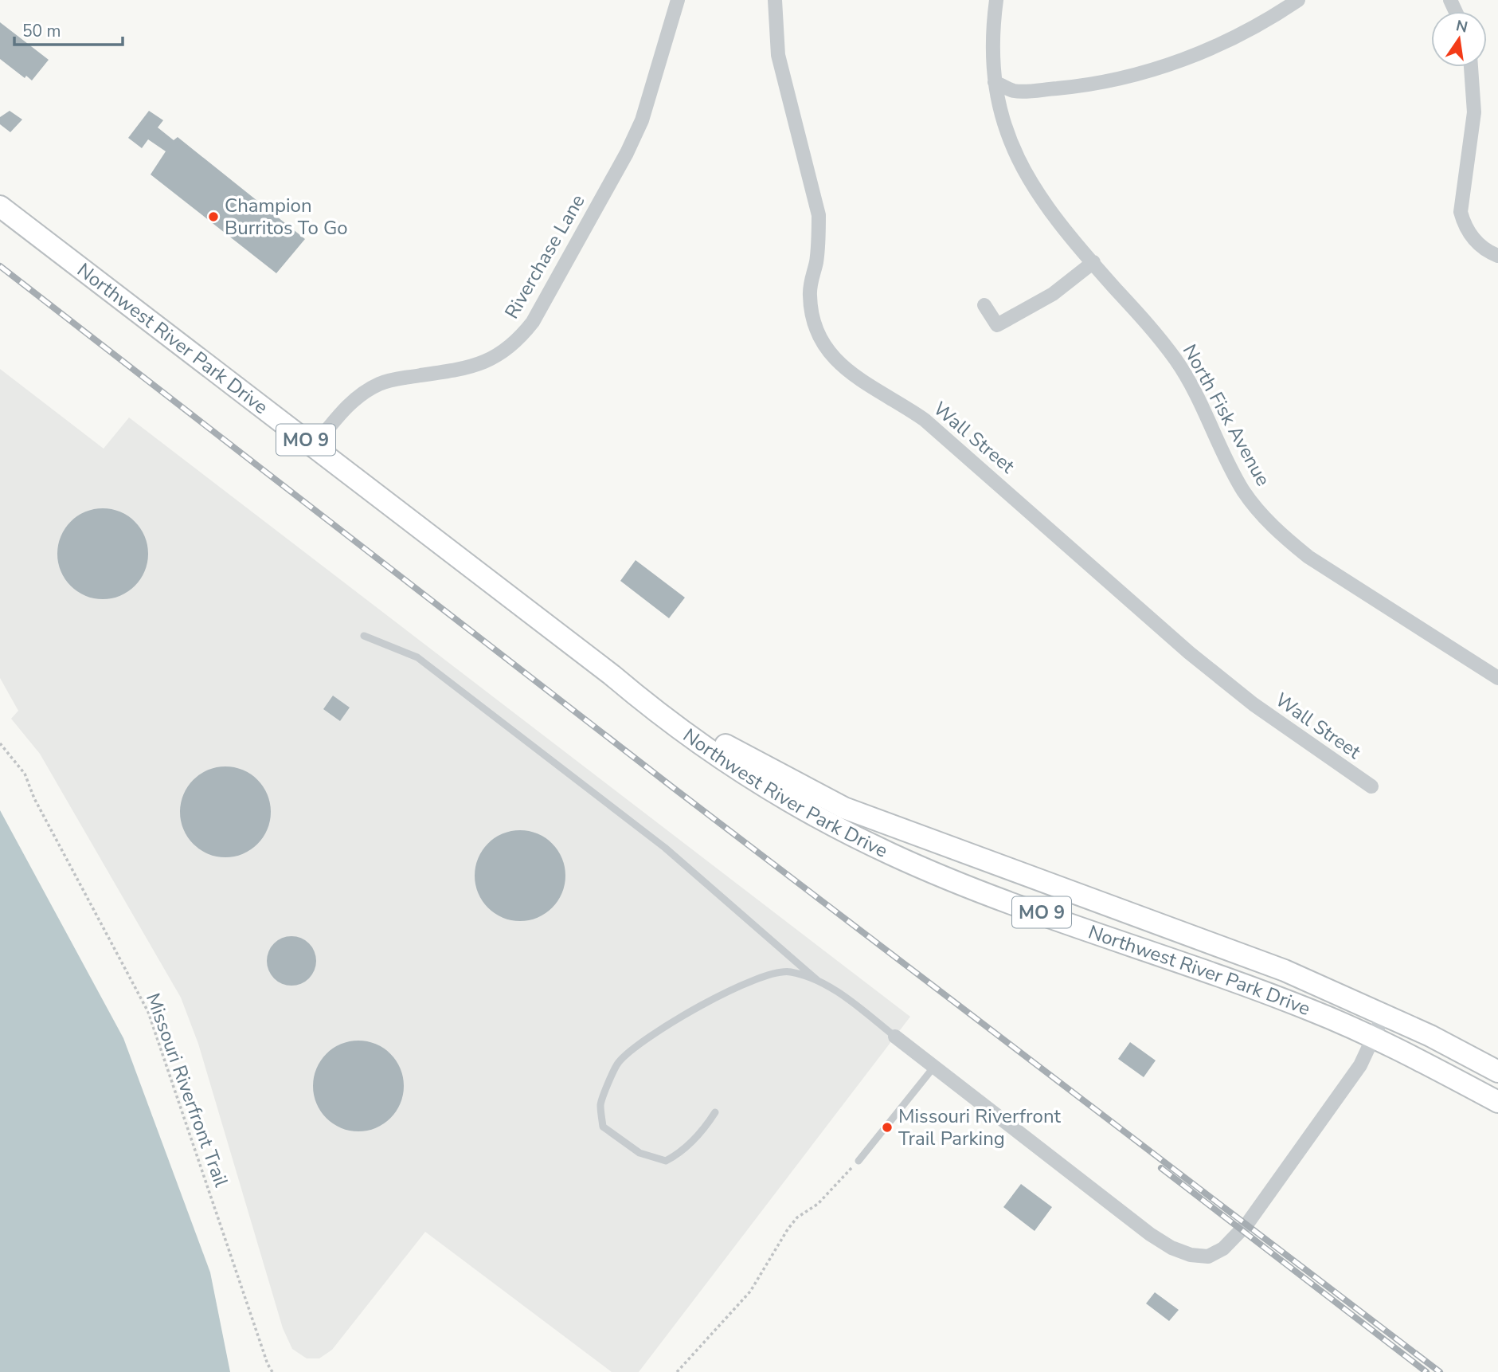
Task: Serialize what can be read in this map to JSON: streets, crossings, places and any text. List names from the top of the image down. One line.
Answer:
{"streets":{"main road":["Northwest River Park Drive","MO 9"],"street":["Riverchase Lane","North Fisk Avenue","Wall Street"],"path":["Missouri Riverfront Trail"]},"crossings":[["Riverchase Lane","Northwest River Park Drive"]],"places":["Champion Burritos To Go","Missouri Riverfront Trail Parking"],"scale_bar":"50 m","north":"top"}
